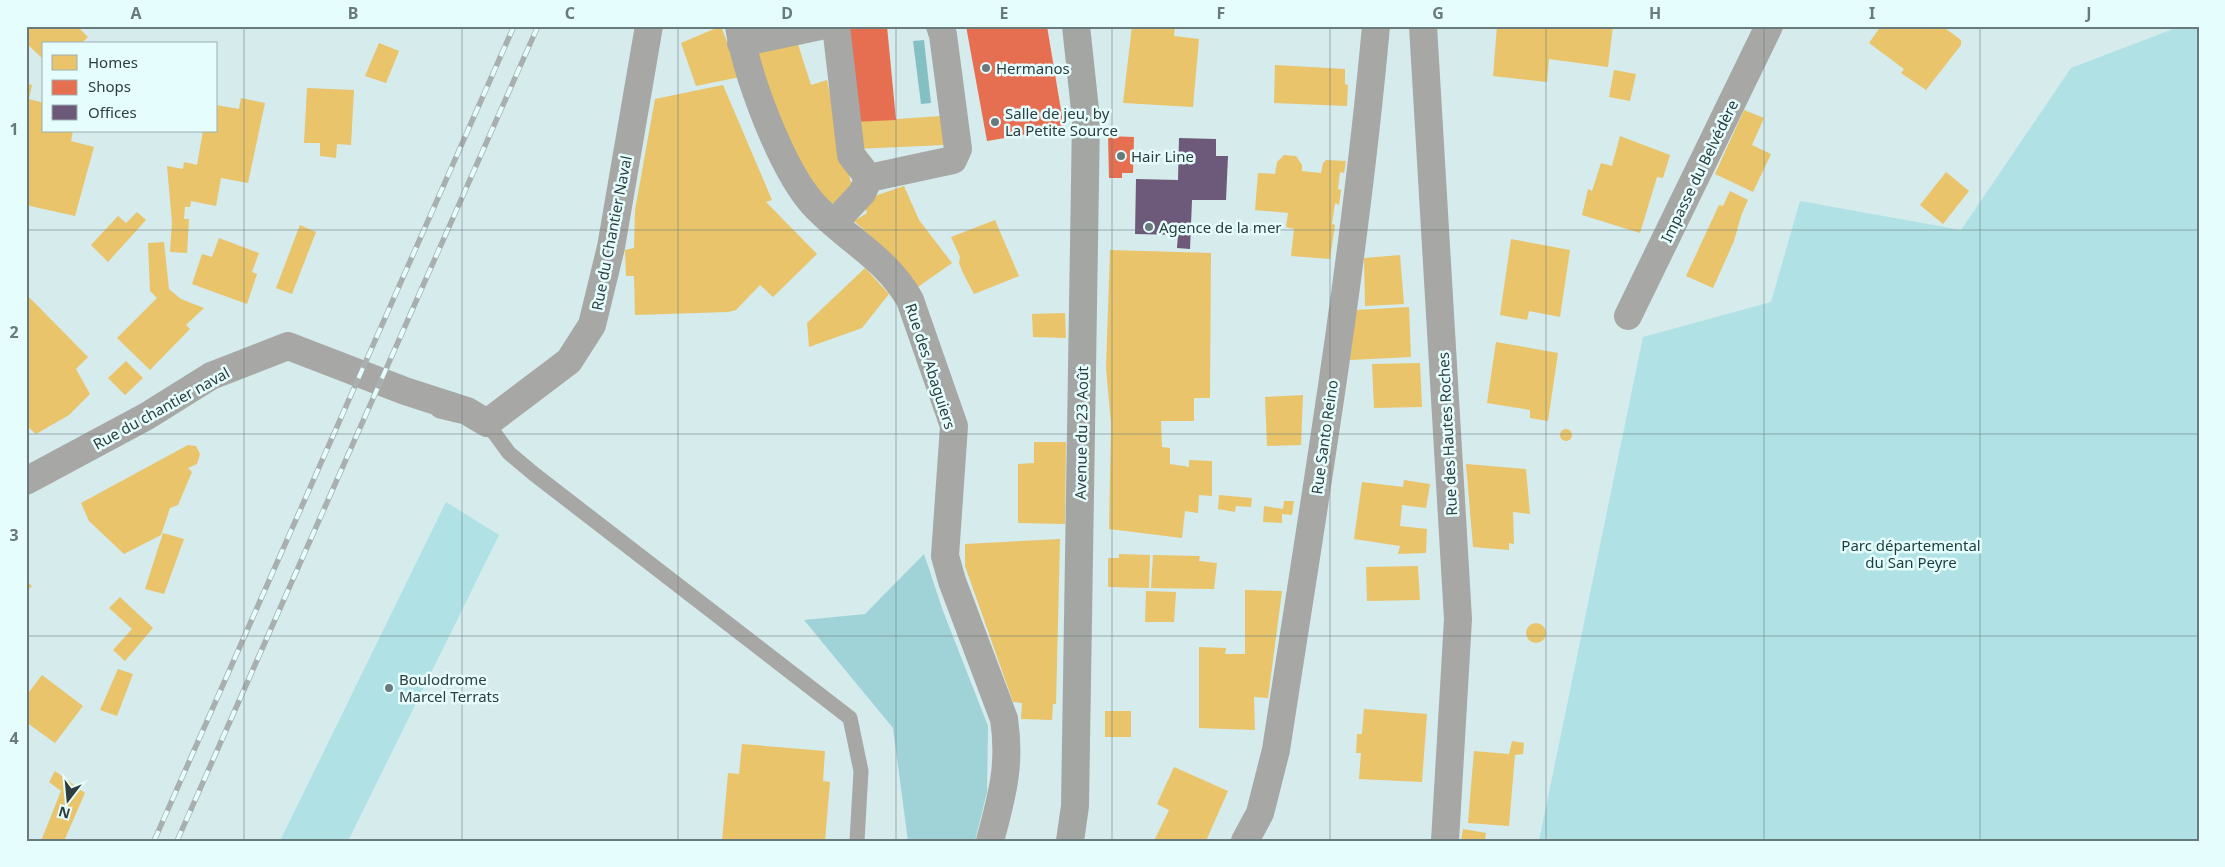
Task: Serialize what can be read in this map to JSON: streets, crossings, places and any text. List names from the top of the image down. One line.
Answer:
{"streets":{"street":["Impasse du Belvédère","Rue du Chantier Naval","Rue des Abaguiers","Rue du chantier naval","Avenue du 23 Août","Rue des Hautes Roches","Rue Santo Reino"]},"crossings":[["Rue du Chantier Naval","Rue du chantier naval"]],"parks":["Parc départemental du San Peyre"],"places":["Hermanos","Salle de jeu, by La Petite Source","Hair Line","Agence de la mer","Boulodrome Marcel Terrats"],"legend":["Homes","Shops","Offices"],"north":"bottom","grid":{"columns":["A","B","C","D","E","F","G","H","I","J"],"rows":["1","2","3","4"]}}
